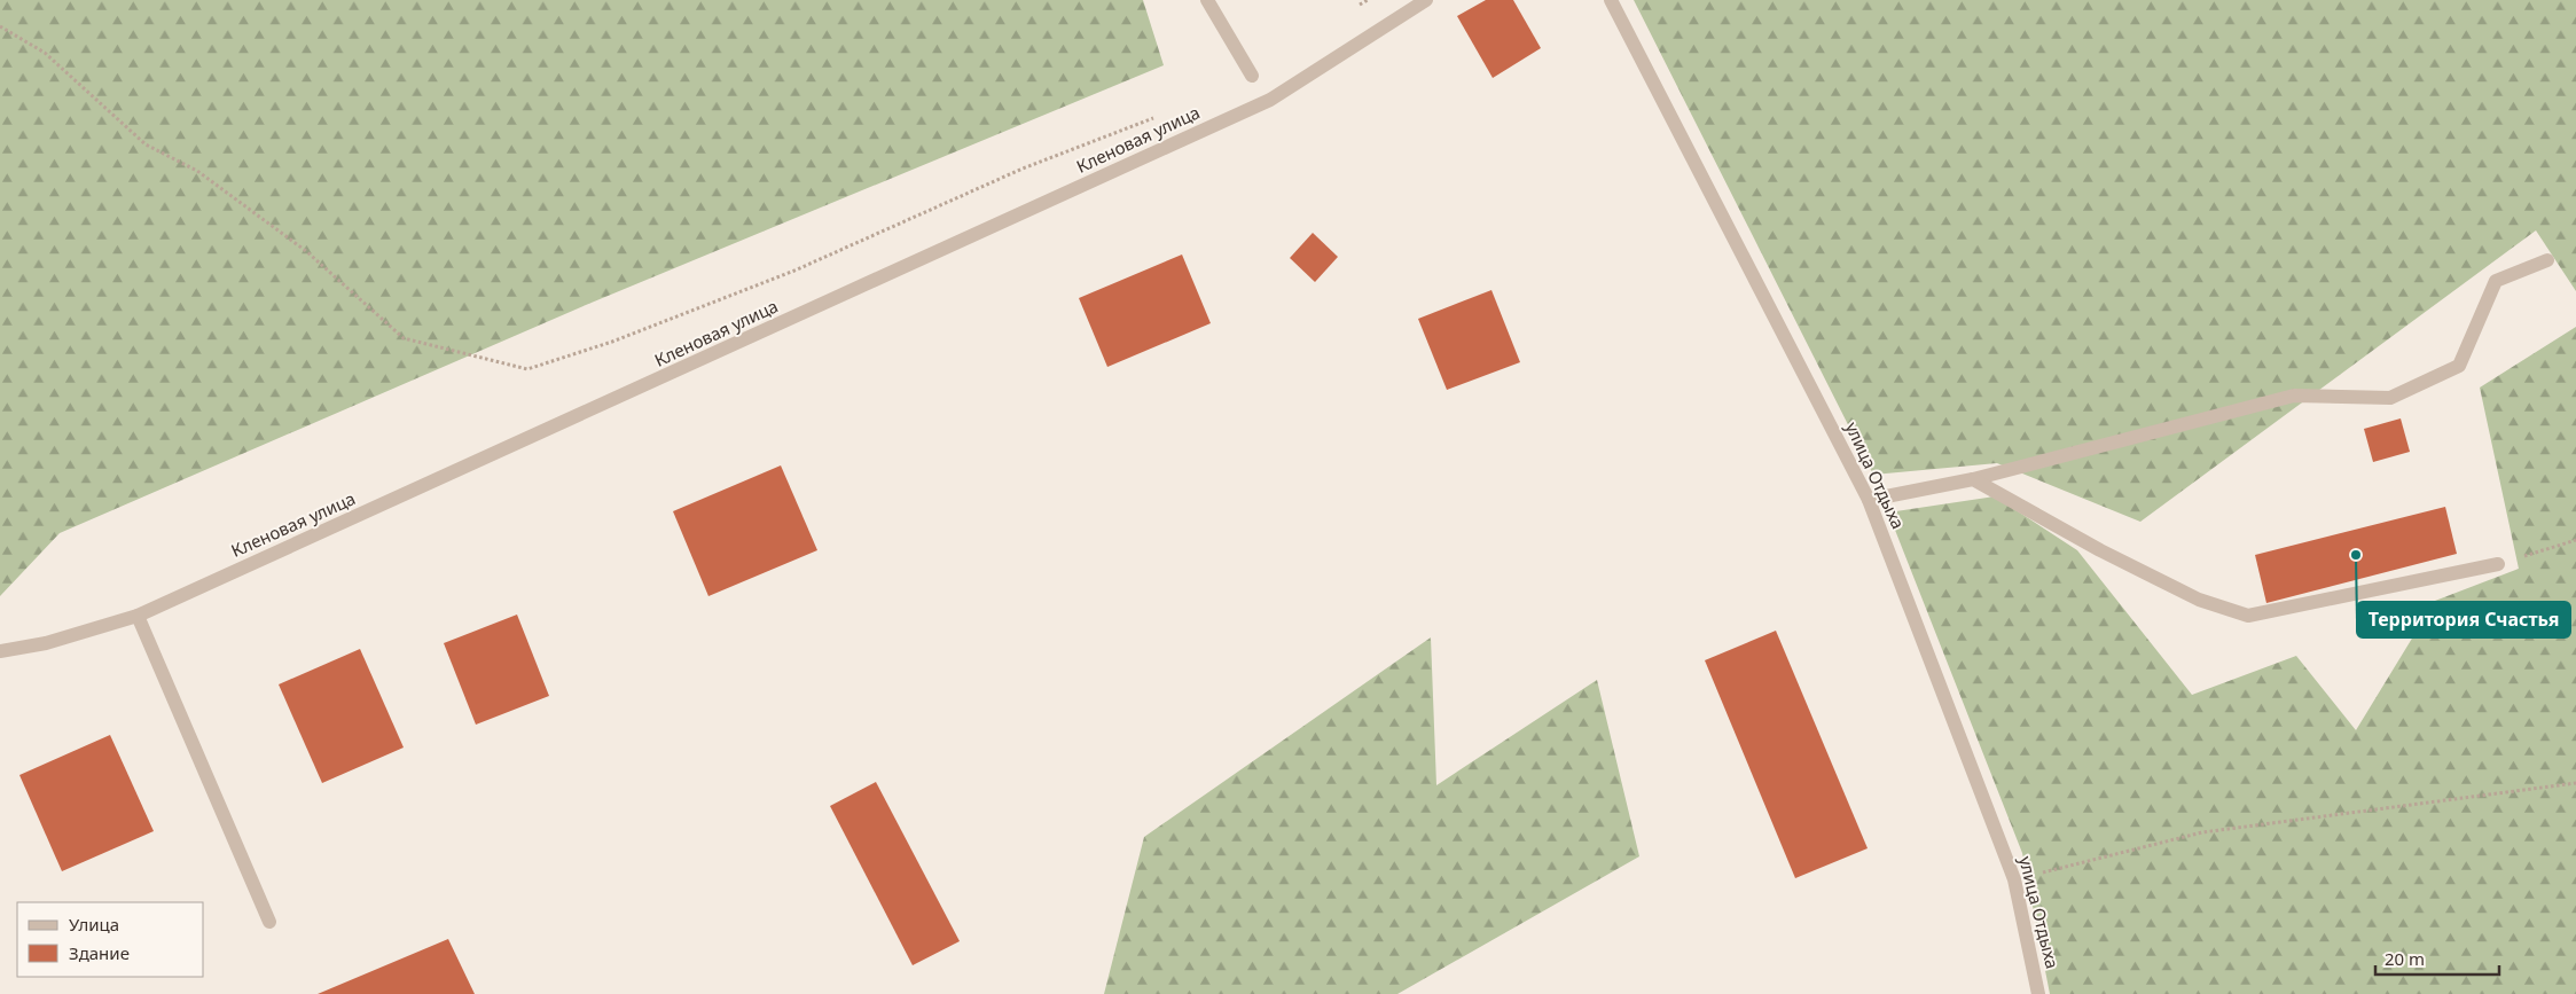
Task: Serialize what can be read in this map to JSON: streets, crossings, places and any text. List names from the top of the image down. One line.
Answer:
{"streets":{"street":["Кленовая улица","улица Отдыха"]},"places":["Территория Счастья"],"legend":["Улица","Здание"],"scale_bar":"20 m"}
